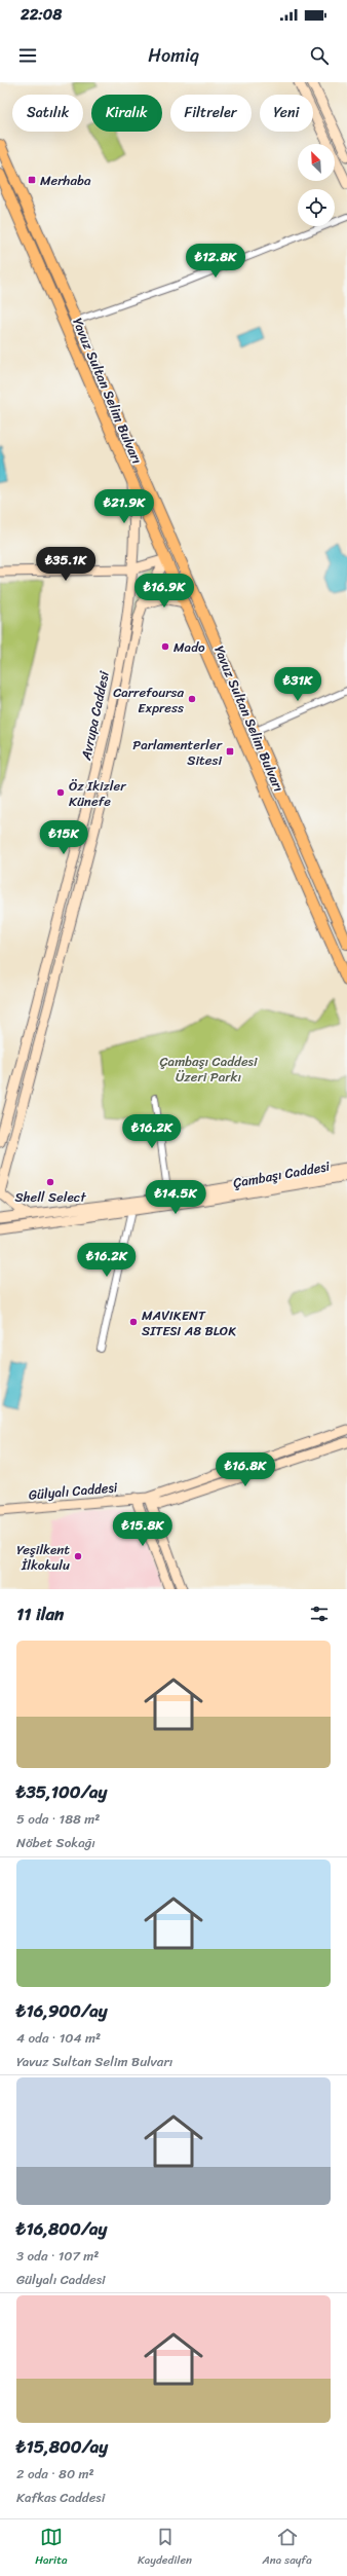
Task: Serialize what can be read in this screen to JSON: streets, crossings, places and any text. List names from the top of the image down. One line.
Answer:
{"streets":{"main road":["Yavuz Sultan Selim Bulvarı"],"street":["Avrupa Caddesi","Çambaşı Caddesi","Gülyalı Caddesi"]},"crossings":[["Yavuz Sultan Selim Bulvarı","Avrupa Caddesi"]],"parks":["Çambaşı Caddesi Üzeri Parkı"],"places":{"transit":["Merhaba","Parlamenterler Sitesi"],"other":["Mado","Carrefoursa Express","Öz Ikizler Künefe","Shell Select","MAVIKENT SITESI A8 BLOK","Yeşilkent İlkokulu"]},"north":"top left","page":{"status":"22:08","header":"Homiq","chip":["Satılık","Kiralık","Filtreler","Yeni"],"price":["₺12.8K","₺21.9K","₺35.1K","₺16.9K","₺31K","₺15K","₺16.2K","₺14.5K","₺16.2K","₺16.8K","₺15.8K"],"heading":"11 ilan","list":[{"name":"₺35,100/ay","note":"5 oda · 188 m² · Nöbet Sokağı"},{"name":"₺16,900/ay","note":"4 oda · 104 m² · Yavuz Sultan Selim Bulvarı"},{"name":"₺16,800/ay","note":"3 oda · 107 m² · Gülyalı Caddesi"},{"name":"₺15,800/ay","note":"2 oda · 80 m² · Kafkas Caddesi"}],"tabs":["Harita","Kaydedilen","Ana sayfa"]}}
